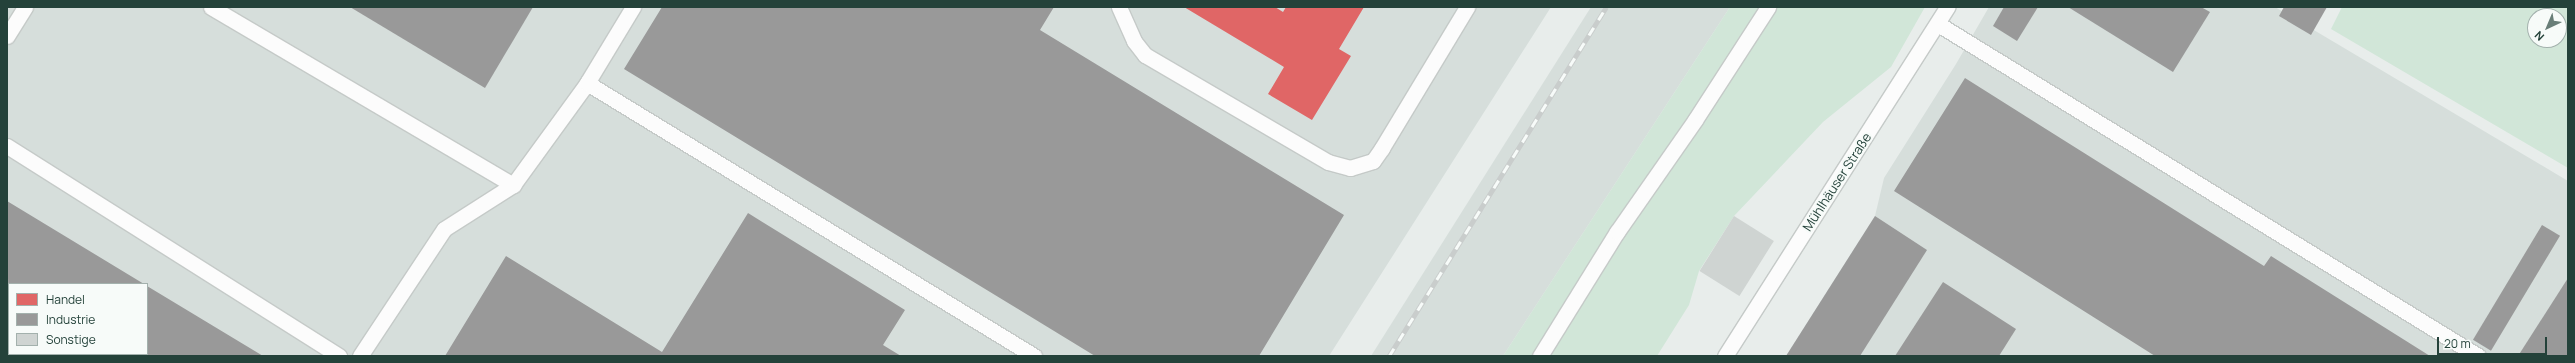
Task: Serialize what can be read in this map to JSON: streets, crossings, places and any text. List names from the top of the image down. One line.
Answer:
{"streets":{"lane":["Mühlhäuser Straße"]},"legend":["Handel","Industrie","Sonstige"],"scale_bar":"20 m","north":"bottom left"}
